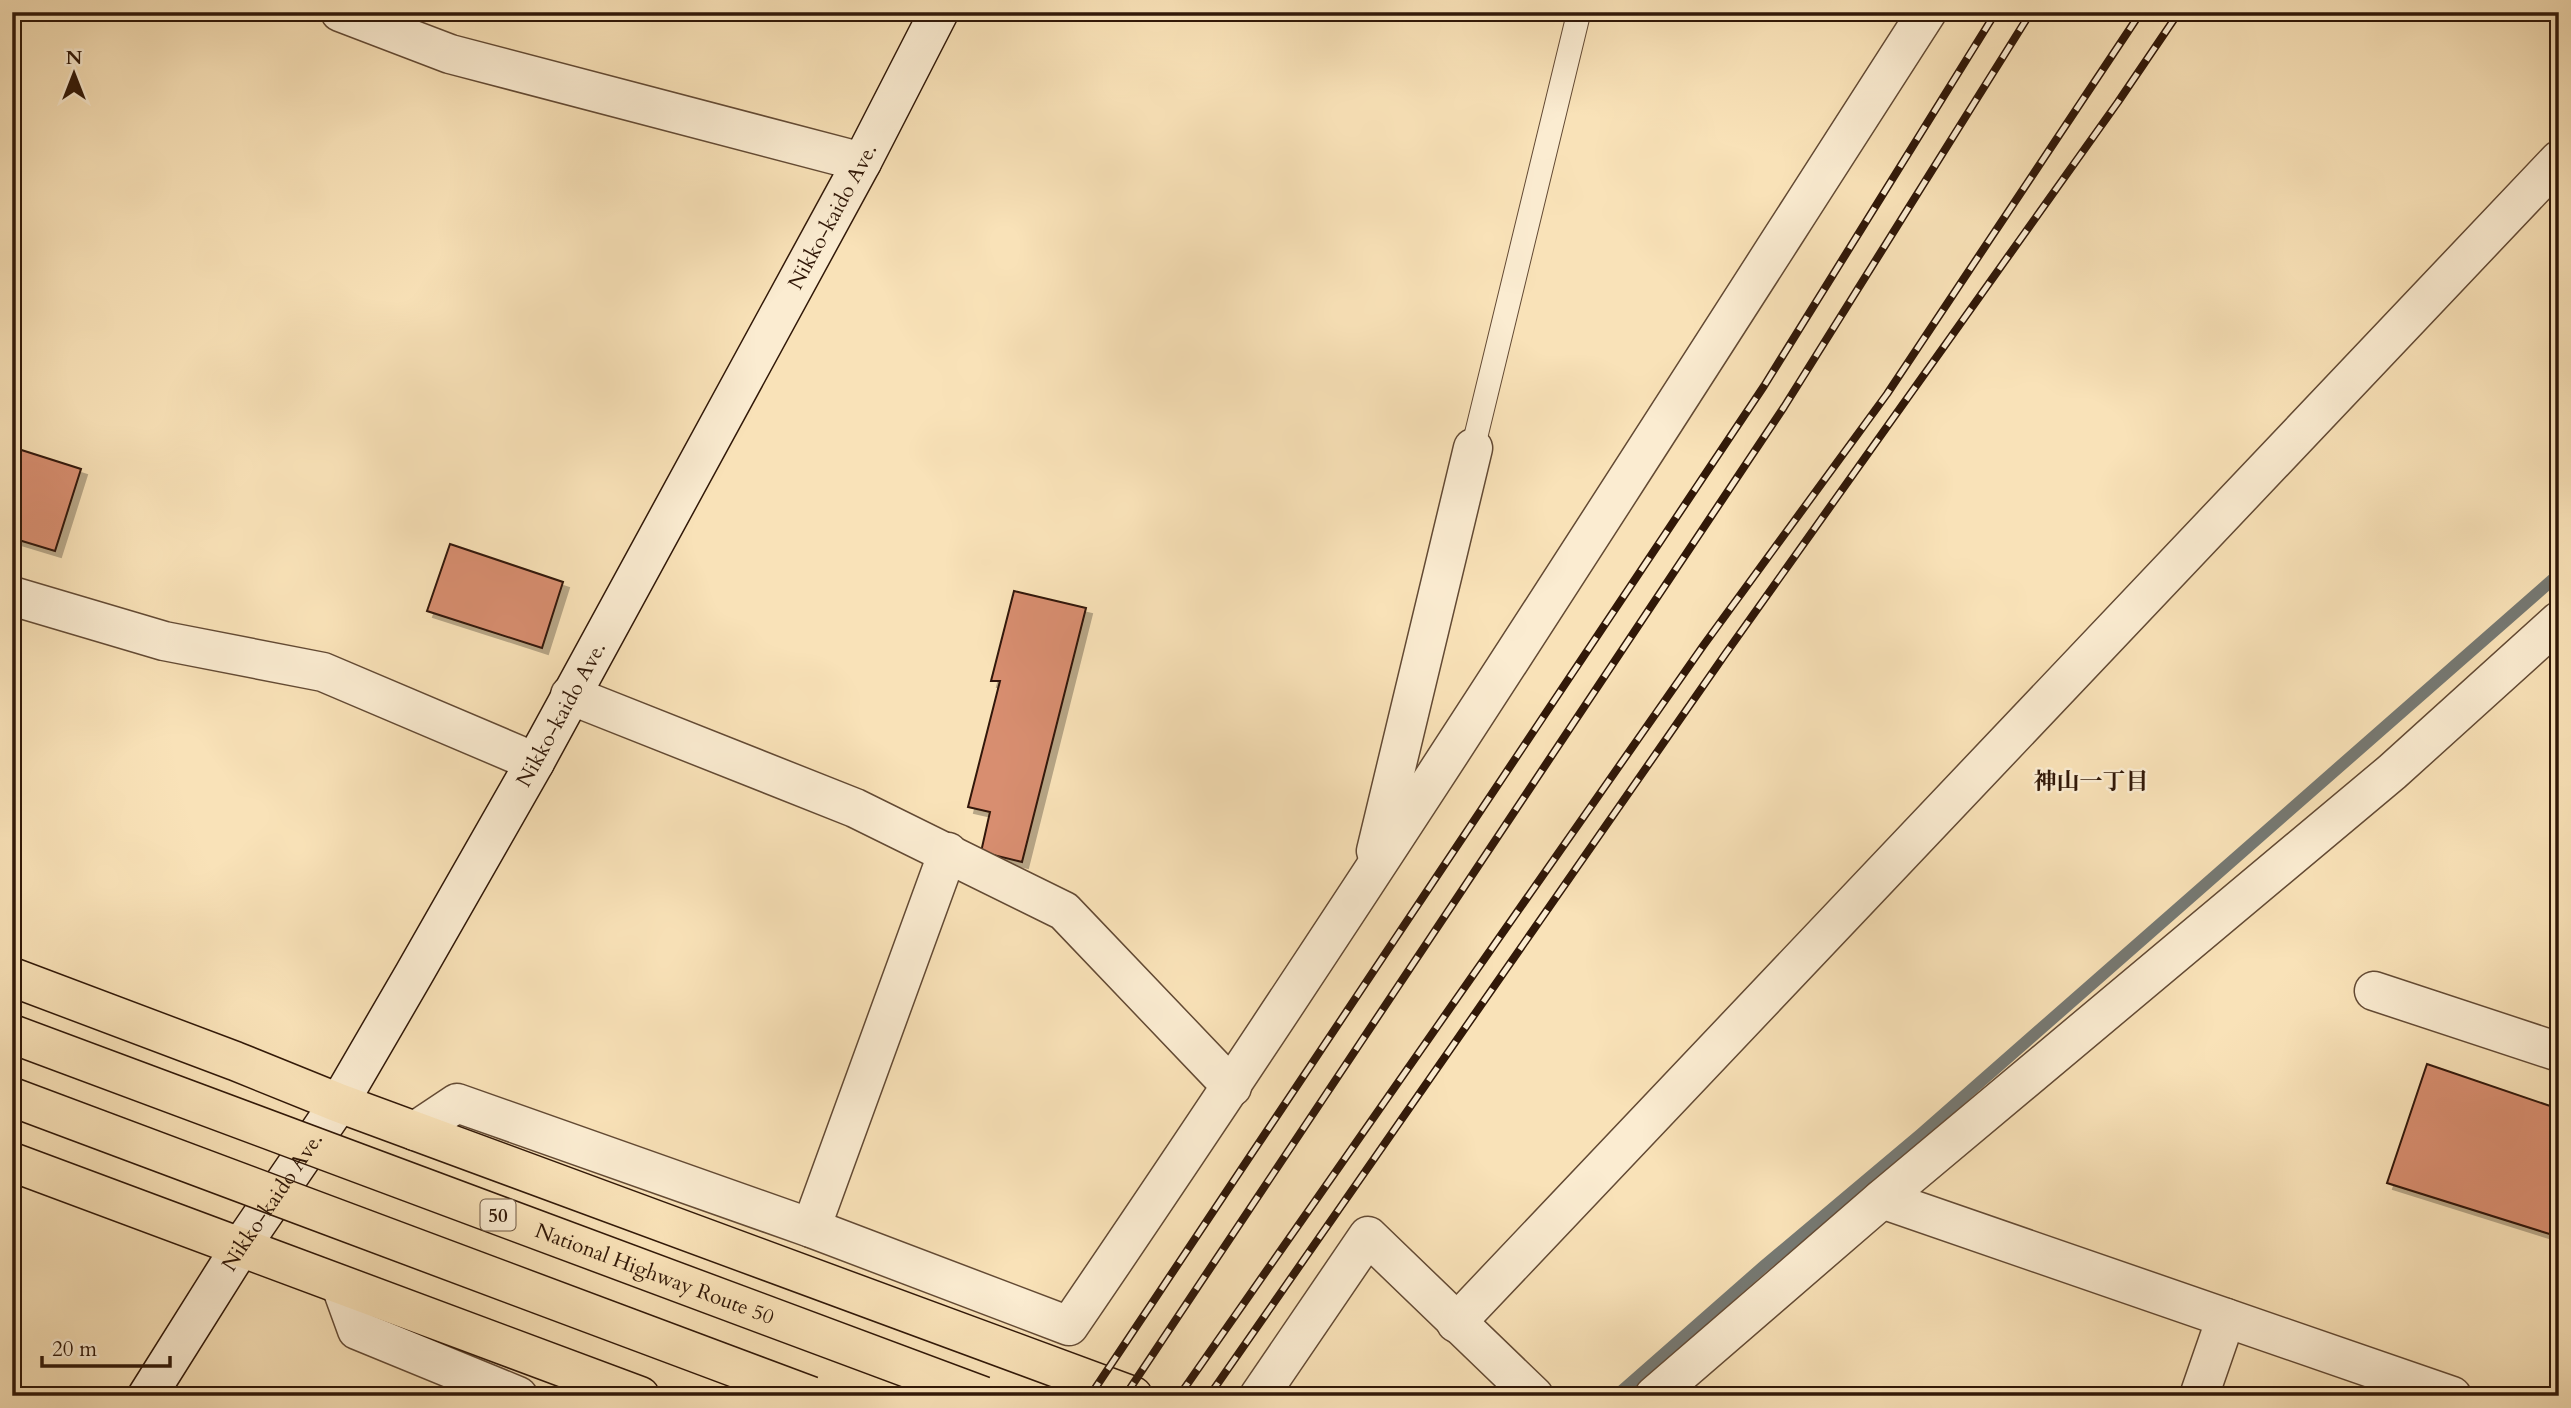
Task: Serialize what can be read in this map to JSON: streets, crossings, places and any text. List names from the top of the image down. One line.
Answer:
{"streets":{"highway":["50","National Highway Route 50"],"street":["Nikko-kaido Ave."]},"districts":["神山一丁目"],"scale_bar":"20 m","north":"top"}
